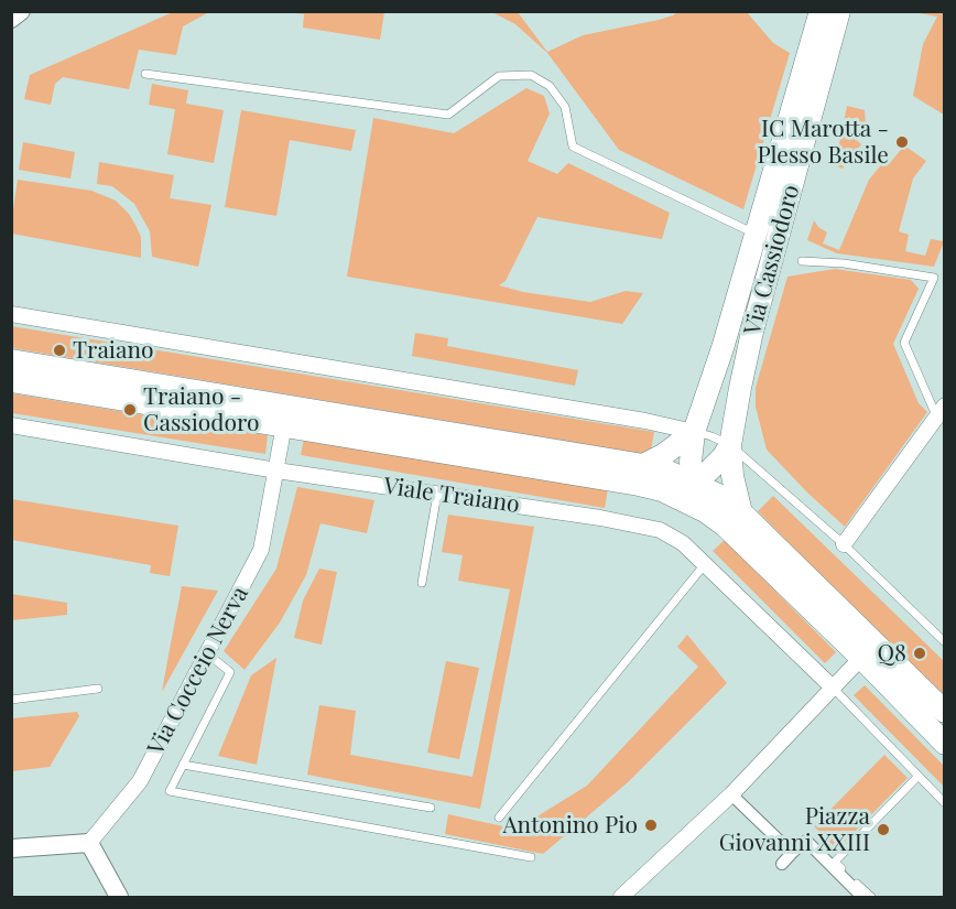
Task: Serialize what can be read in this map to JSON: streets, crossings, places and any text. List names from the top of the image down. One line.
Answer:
{"streets":{"main road":["Via Cassiodoro","Viale Traiano"],"street":["Via Cocceio Nerva"]},"crossings":[["Via Cassiodoro","Viale Traiano"],["Viale Traiano","Via Cocceio Nerva"]],"places":["IC Marotta - Plesso Basile","Traiano","Traiano - Cassiodoro","Q8","Antonino Pio","Piazza Giovanni XXIII"]}
